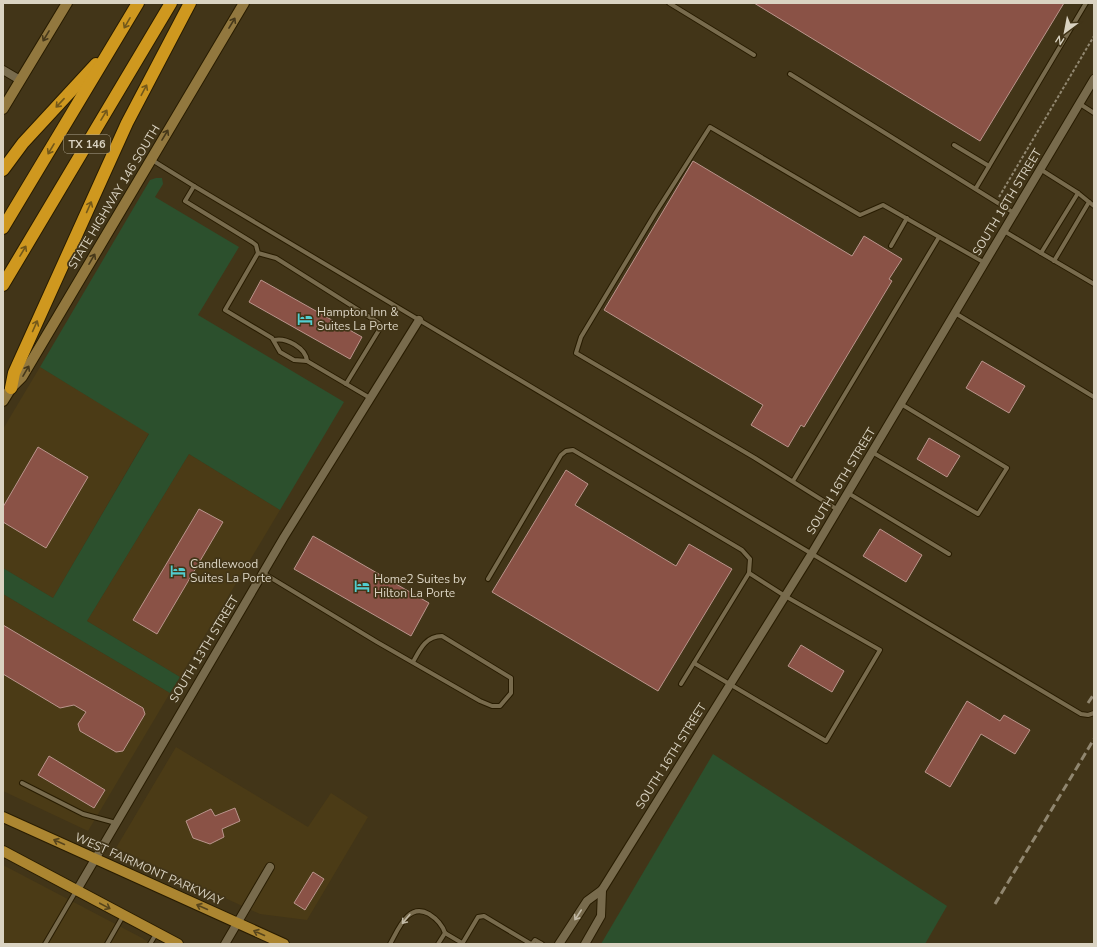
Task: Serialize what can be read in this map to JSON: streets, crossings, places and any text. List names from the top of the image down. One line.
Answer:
{"streets":{"highway":["TX 146"],"main road":["STATE HIGHWAY 146 SOUTH","WEST FAIRMONT PARKWAY"],"street":["SOUTH 16TH STREET","SOUTH 13TH STREET"]},"crossings":[["SOUTH 13TH STREET","WEST FAIRMONT PARKWAY"]],"one_way":["STATE HIGHWAY 146 SOUTH"],"places":{"hotel":["Hampton Inn & Suites La Porte","Candlewood Suites La Porte","Home2 Suites by Hilton La Porte"]},"north":"bottom left"}
